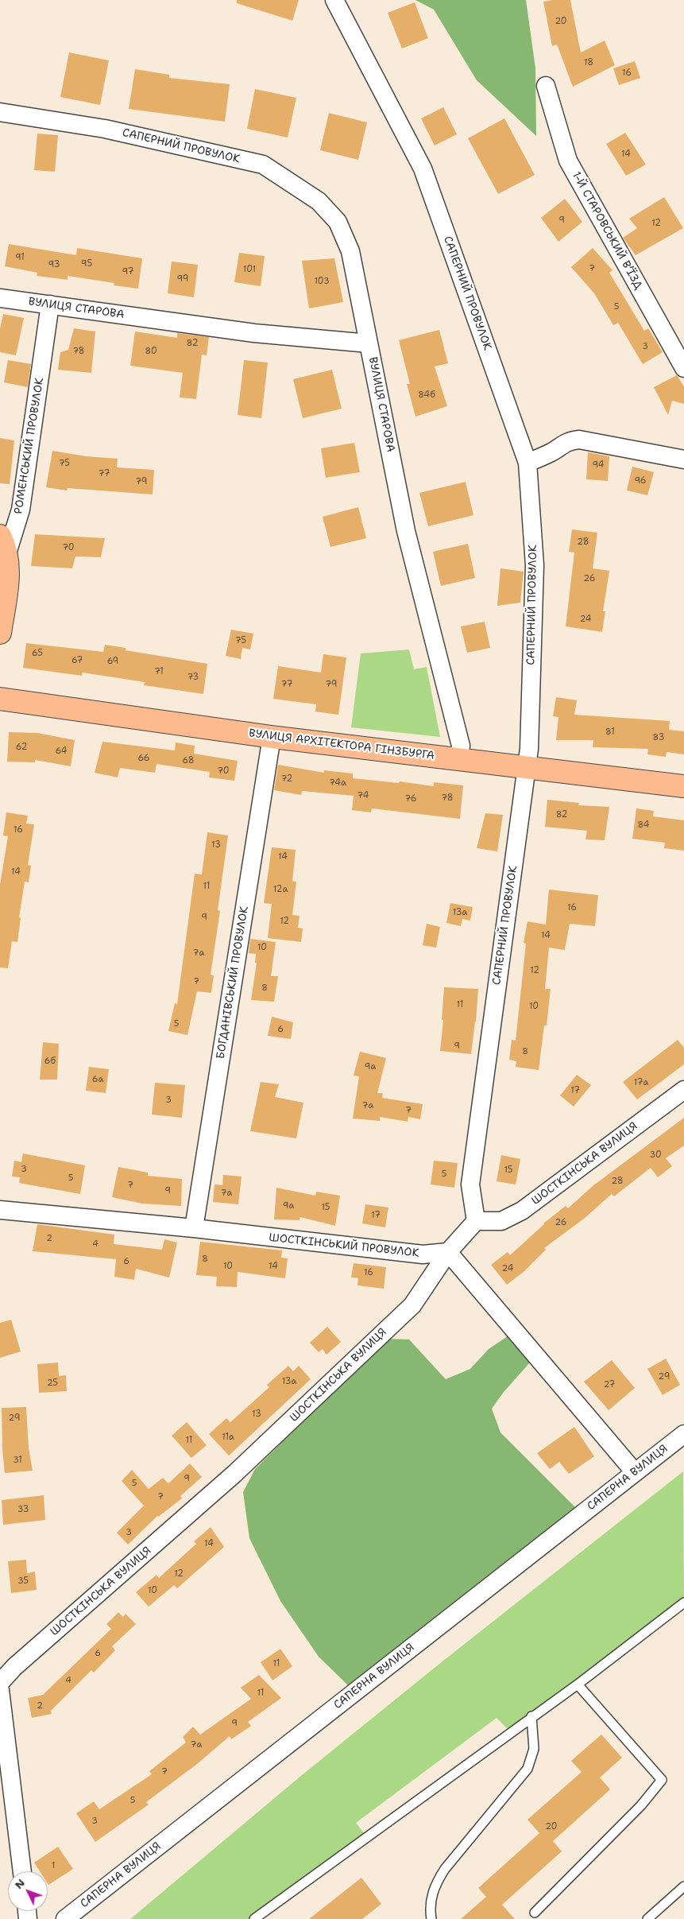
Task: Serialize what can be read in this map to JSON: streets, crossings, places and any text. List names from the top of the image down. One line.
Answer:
{"streets":{"main road":["РОМЕНСЬКИЙ ПРОВУЛОК","ВУЛИЦЯ АРХІТЕКТОРА ГІНЗБУРГА"],"street":["САПЕРНИЙ ПРОВУЛОК","1-Й СТАРОВСЬКИЙ В’ЇЗД","ВУЛИЦЯ СТАРОВА","БОГДАНІВСЬКИЙ ПРОВУЛОК","ШОСТКІНСЬКА ВУЛИЦЯ","ШОСТКІНСЬКИЙ ПРОВУЛОК","САПЕРНА ВУЛИЦЯ"]},"crossings":[["САПЕРНИЙ ПРОВУЛОК","ВУЛИЦЯ СТАРОВА"],["САПЕРНИЙ ПРОВУЛОК","ВУЛИЦЯ АРХІТЕКТОРА ГІНЗБУРГА"],["САПЕРНИЙ ПРОВУЛОК","ШОСТКІНСЬКА ВУЛИЦЯ"],["ВУЛИЦЯ СТАРОВА","РОМЕНСЬКИЙ ПРОВУЛОК"],["ВУЛИЦЯ СТАРОВА","ВУЛИЦЯ АРХІТЕКТОРА ГІНЗБУРГА"],["ВУЛИЦЯ АРХІТЕКТОРА ГІНЗБУРГА","БОГДАНІВСЬКИЙ ПРОВУЛОК"],["БОГДАНІВСЬКИЙ ПРОВУЛОК","ШОСТКІНСЬКИЙ ПРОВУЛОК"],["ШОСТКІНСЬКА ВУЛИЦЯ","ШОСТКІНСЬКИЙ ПРОВУЛОК"]],"house_numbers":["20","18","16","14","9","12","91","95","93","7","101","97","99","103","5","82","3","78","80","84б","75","94","77","96","79","28","70","26","24","75","65","67","69","71","73","77","79","81","83","62","64","66","68","70","72","74а","74","78","76","82","84","16","13","14","14","11","12а","16","13а","9","12","14","10","7а","12","7","8","11","10","5","6","9","8","6б","9а","6а","17а","17","3","7а","7","30","3","15","5","5","28","7","9","7а","9а","15","17","26","2","4","8","6","10","14","24","16","29","13а","25","27","13","29","11а","11","31","9","5","7","33","3","14","12","35","10","6","11","4","11","2","9","7а","7","5","3","20","1"],"north":"top left"}
